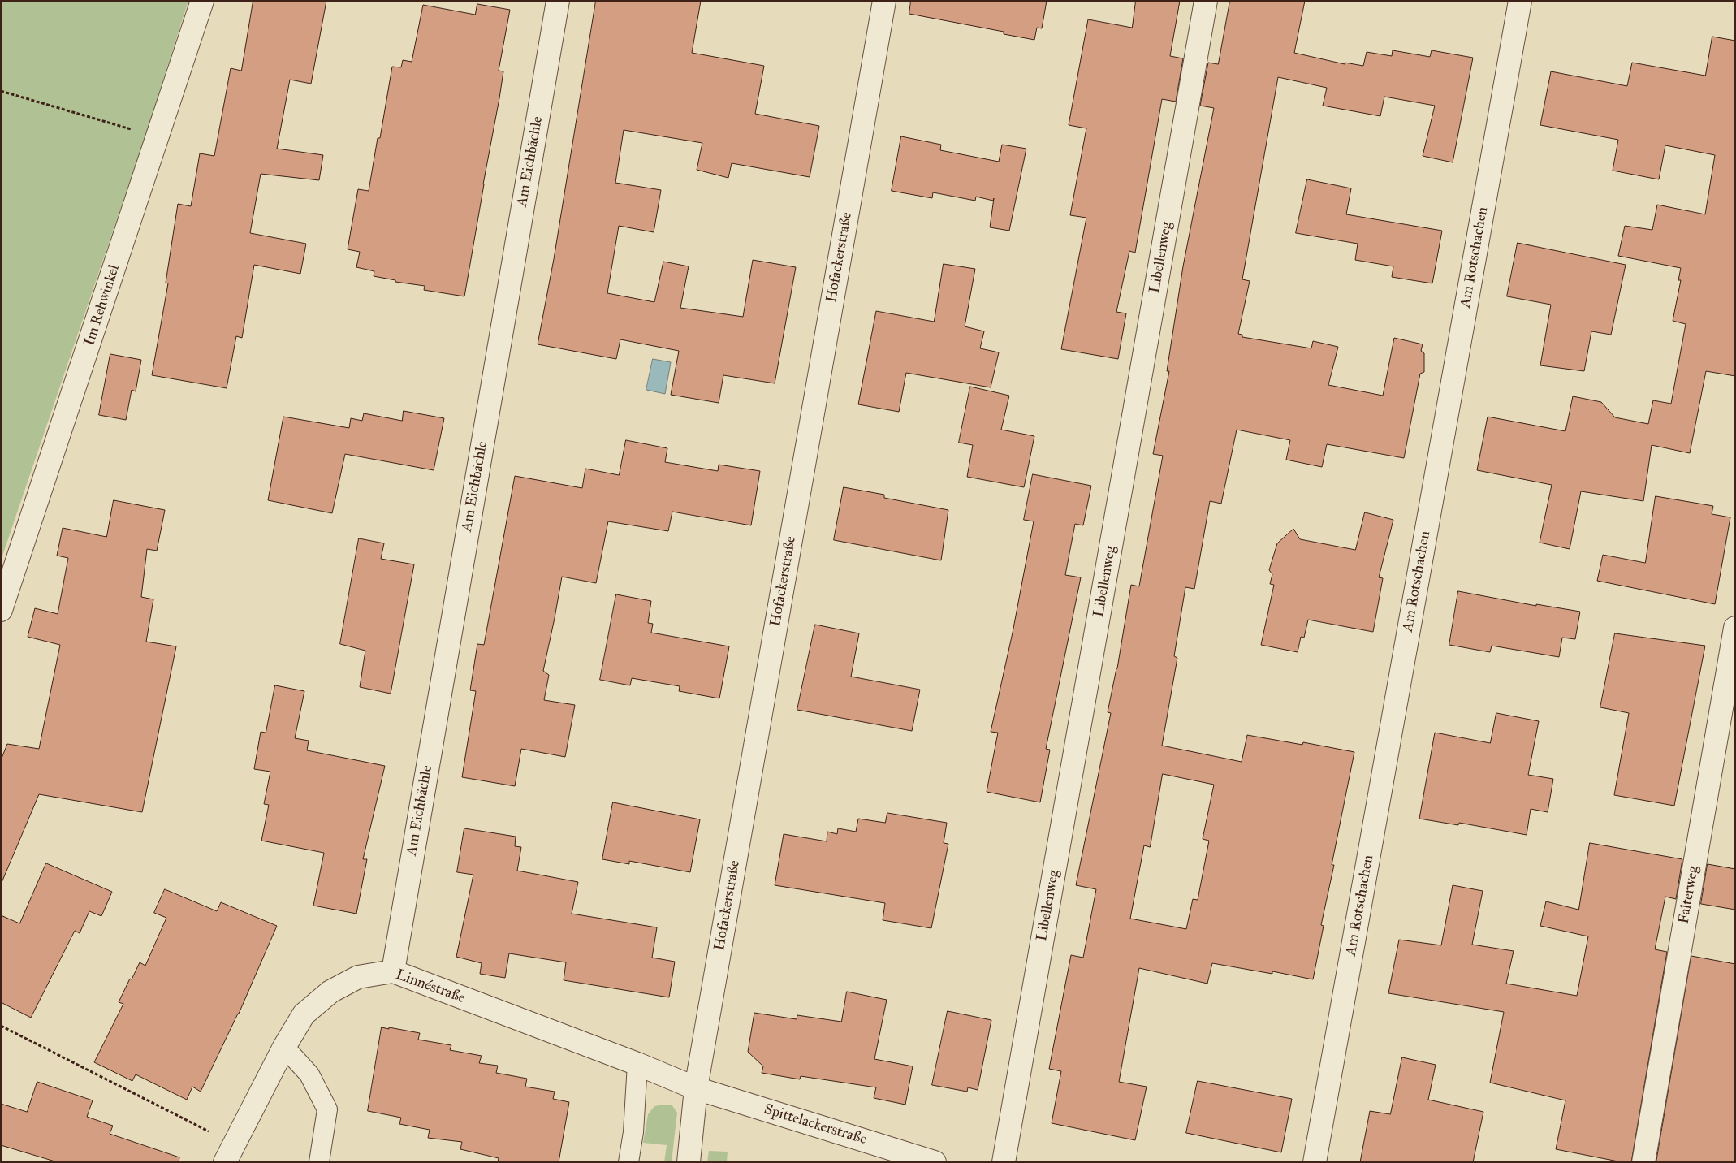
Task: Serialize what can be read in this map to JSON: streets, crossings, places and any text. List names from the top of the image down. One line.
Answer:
{"streets":{"street":["Am Eichbächle","Hofackerstraße","Libellenweg","Am Rotschachen","Im Rehwinkel","Falterweg","Linnéstraße","Spittelackerstraße"]},"crossings":[["Am Eichbächle","Linnéstraße"],["Hofackerstraße","Linnéstraße"],["Hofackerstraße","Spittelackerstraße"],["Linnéstraße","Spittelackerstraße"]]}
